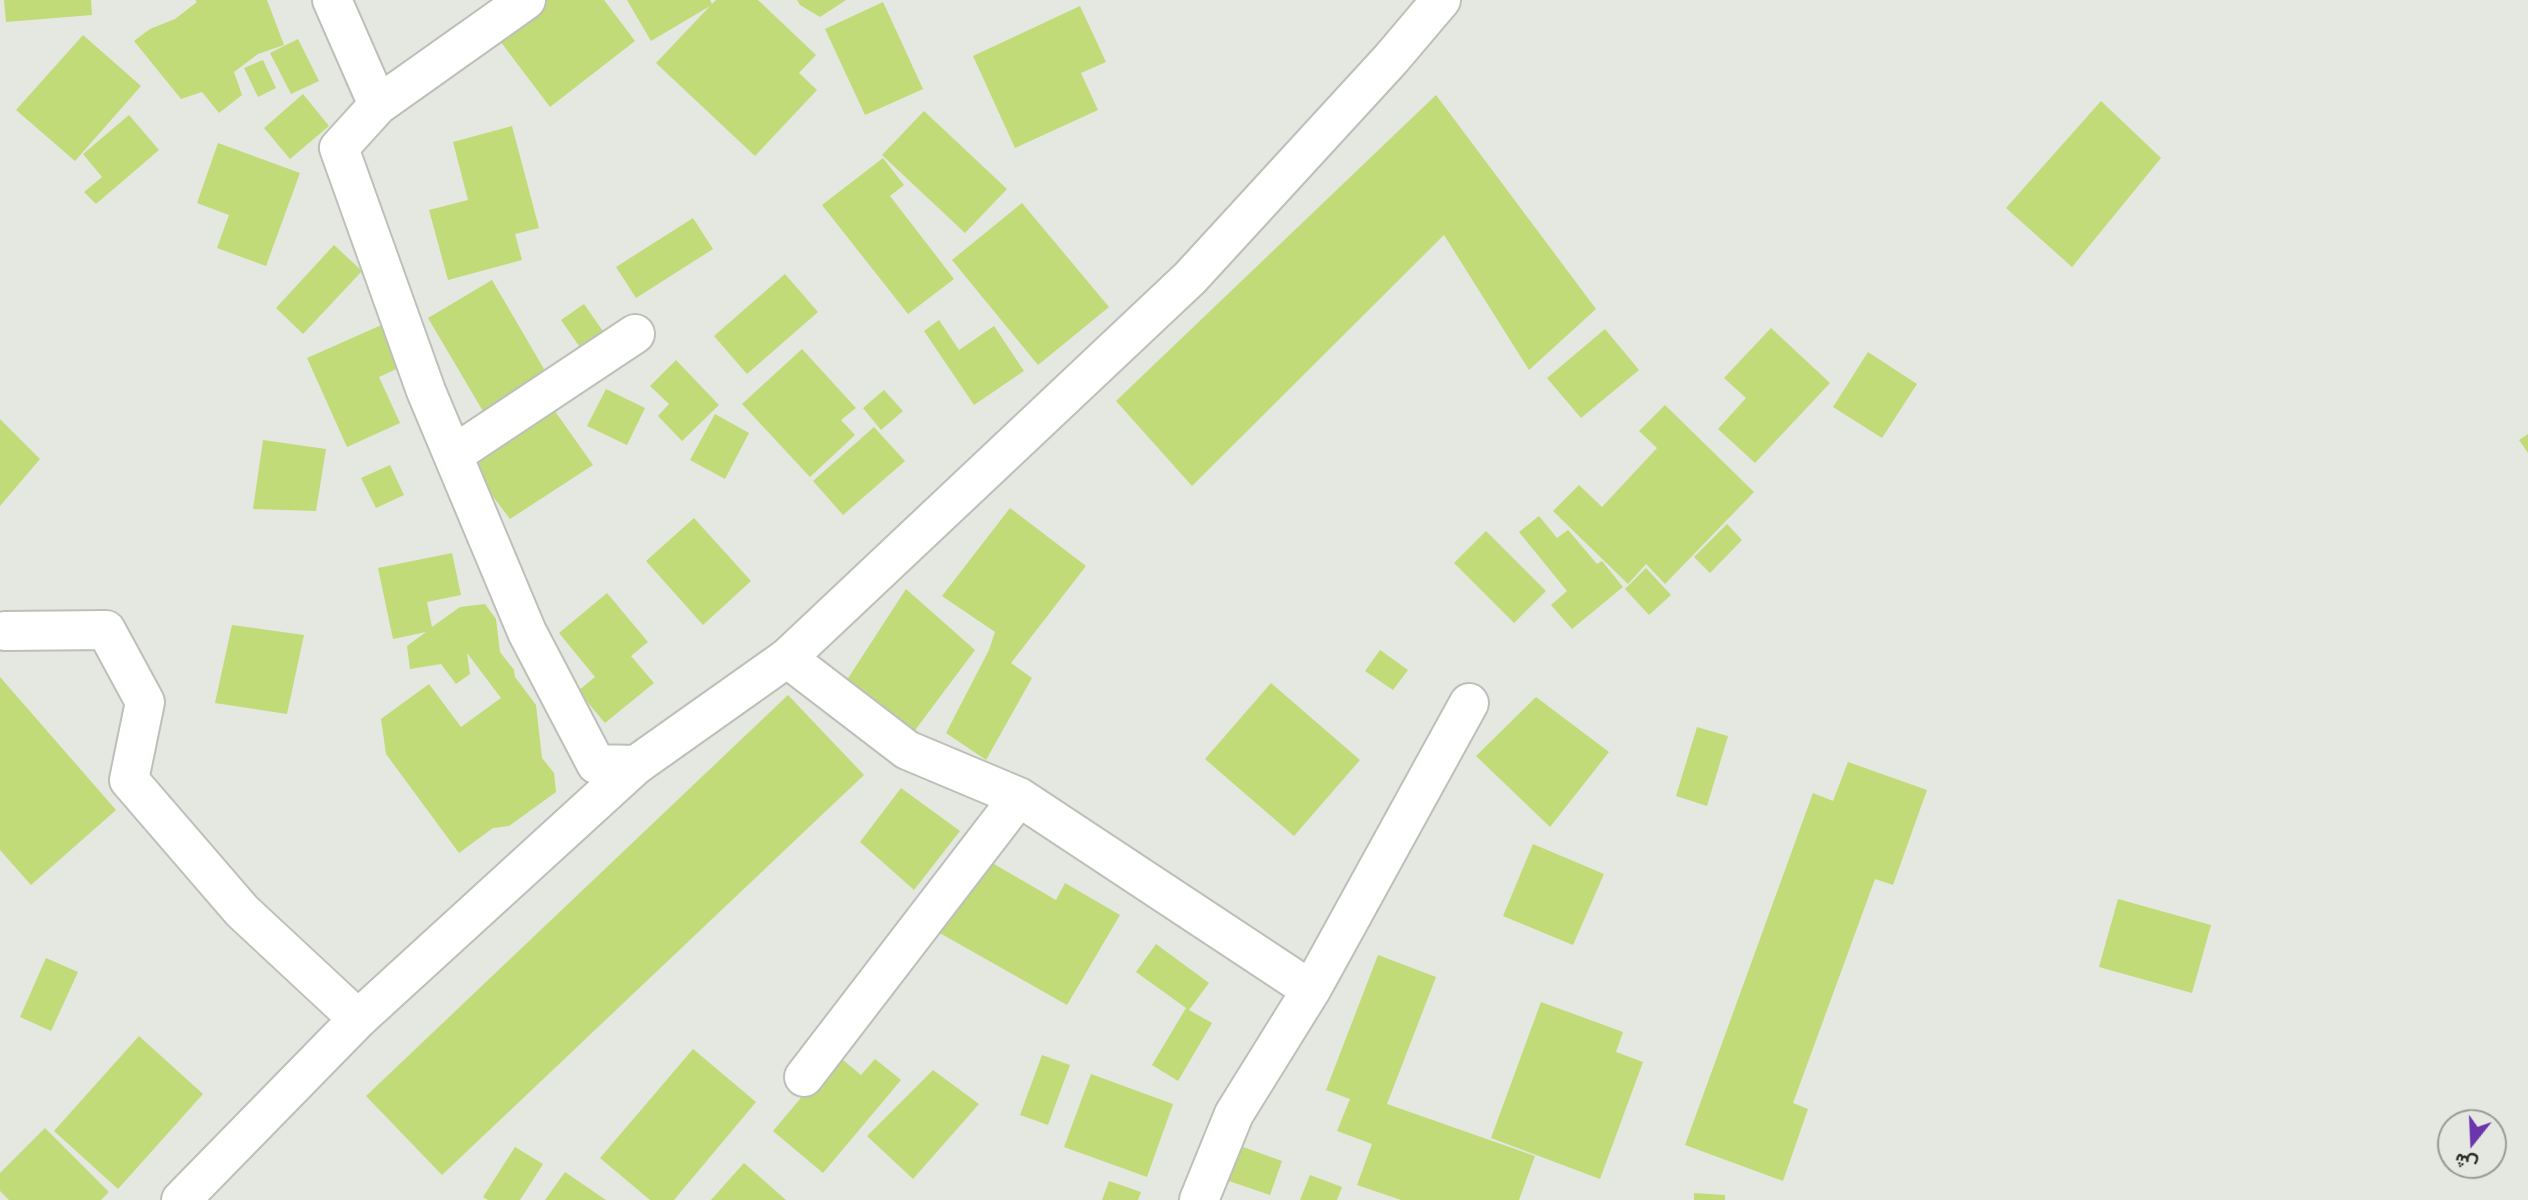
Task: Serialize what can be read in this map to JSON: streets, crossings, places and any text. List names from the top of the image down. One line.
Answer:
{"north":"bottom"}
